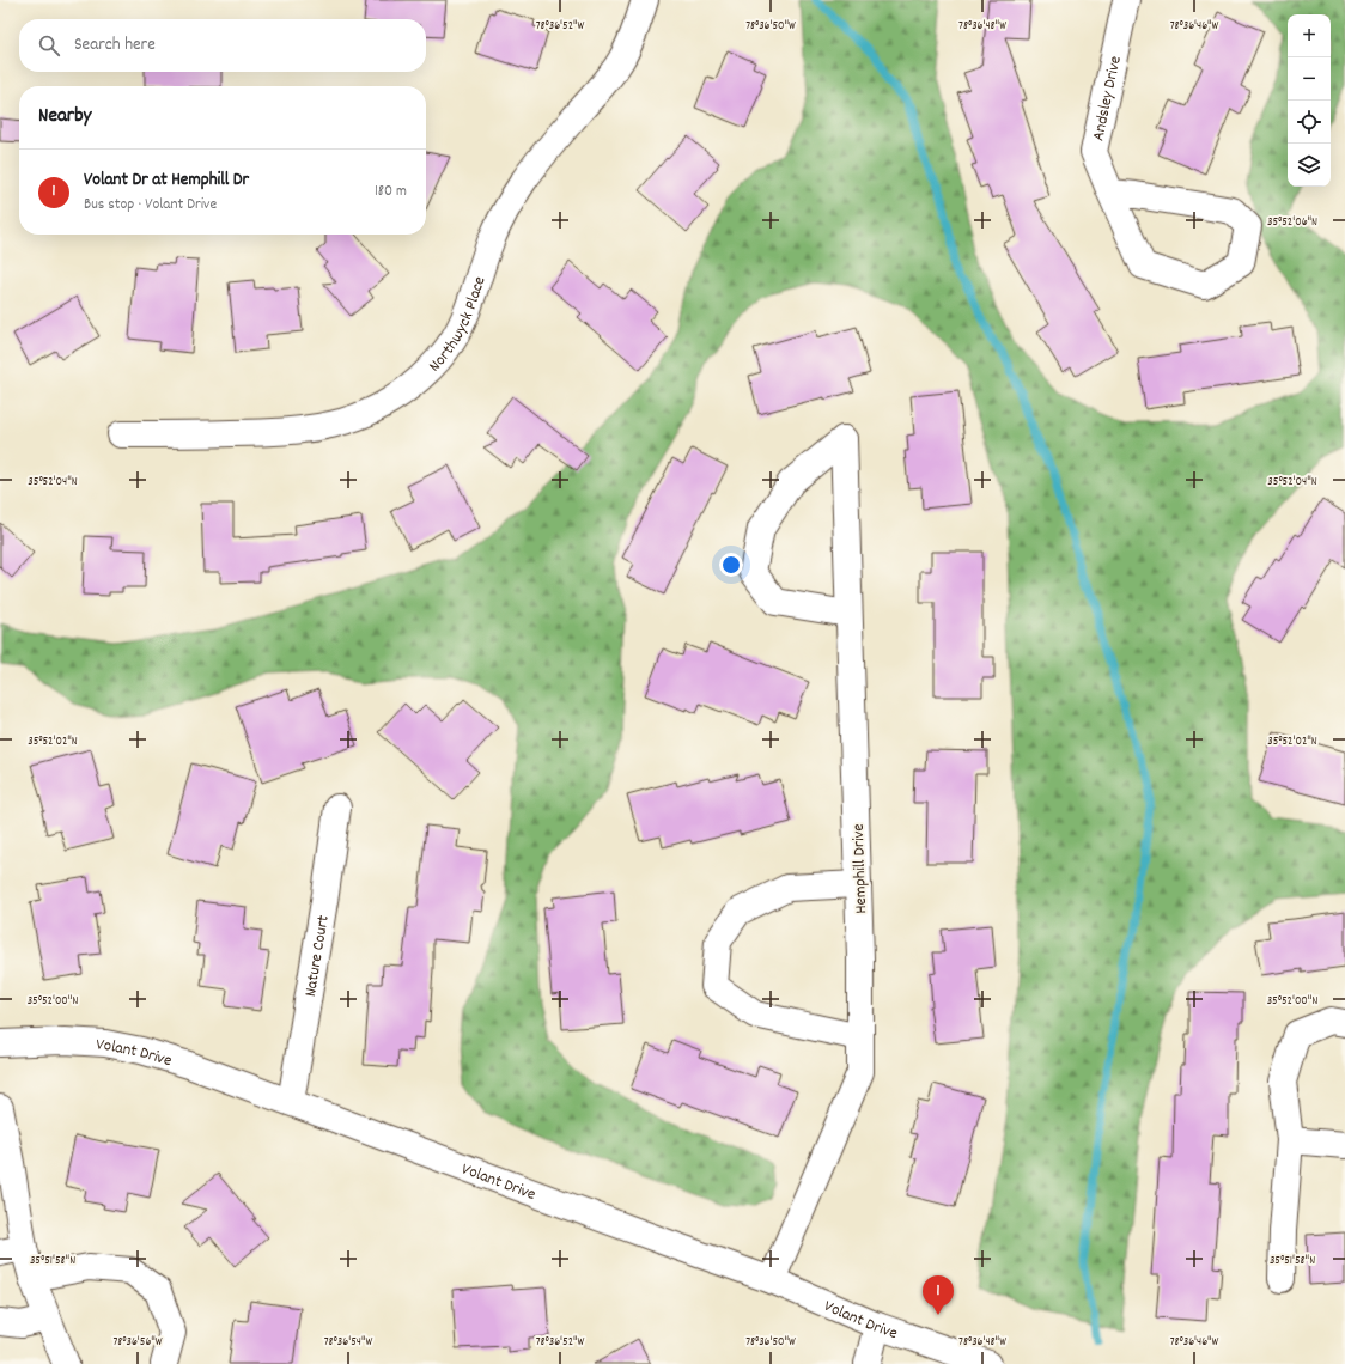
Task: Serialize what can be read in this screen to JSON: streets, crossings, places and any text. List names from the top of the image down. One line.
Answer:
{"streets":{"street":["Andsley Drive","Northwyck Place","Hemphill Drive","Nature Court","Volant Drive"]},"crossings":[["Hemphill Drive","Volant Drive"],["Nature Court","Volant Drive"]],"page":{"map_buttons":["+","−"],"search":"Search here","heading":"Nearby","list":[{"mark":"1","name":"Volant Dr at Hemphill Dr","note":"Bus stop · Volant Drive","value":"180 m"}],"pins":"1"},"coordinates":["78°36'52\"W","78°36'50\"W","78°36'48\"W","78°36'46\"W","35°52'06\"N","35°52'04\"N","35°52'02\"N","35°52'00\"N","35°51'58\"N","78°36'56\"W","78°36'54\"W"]}
